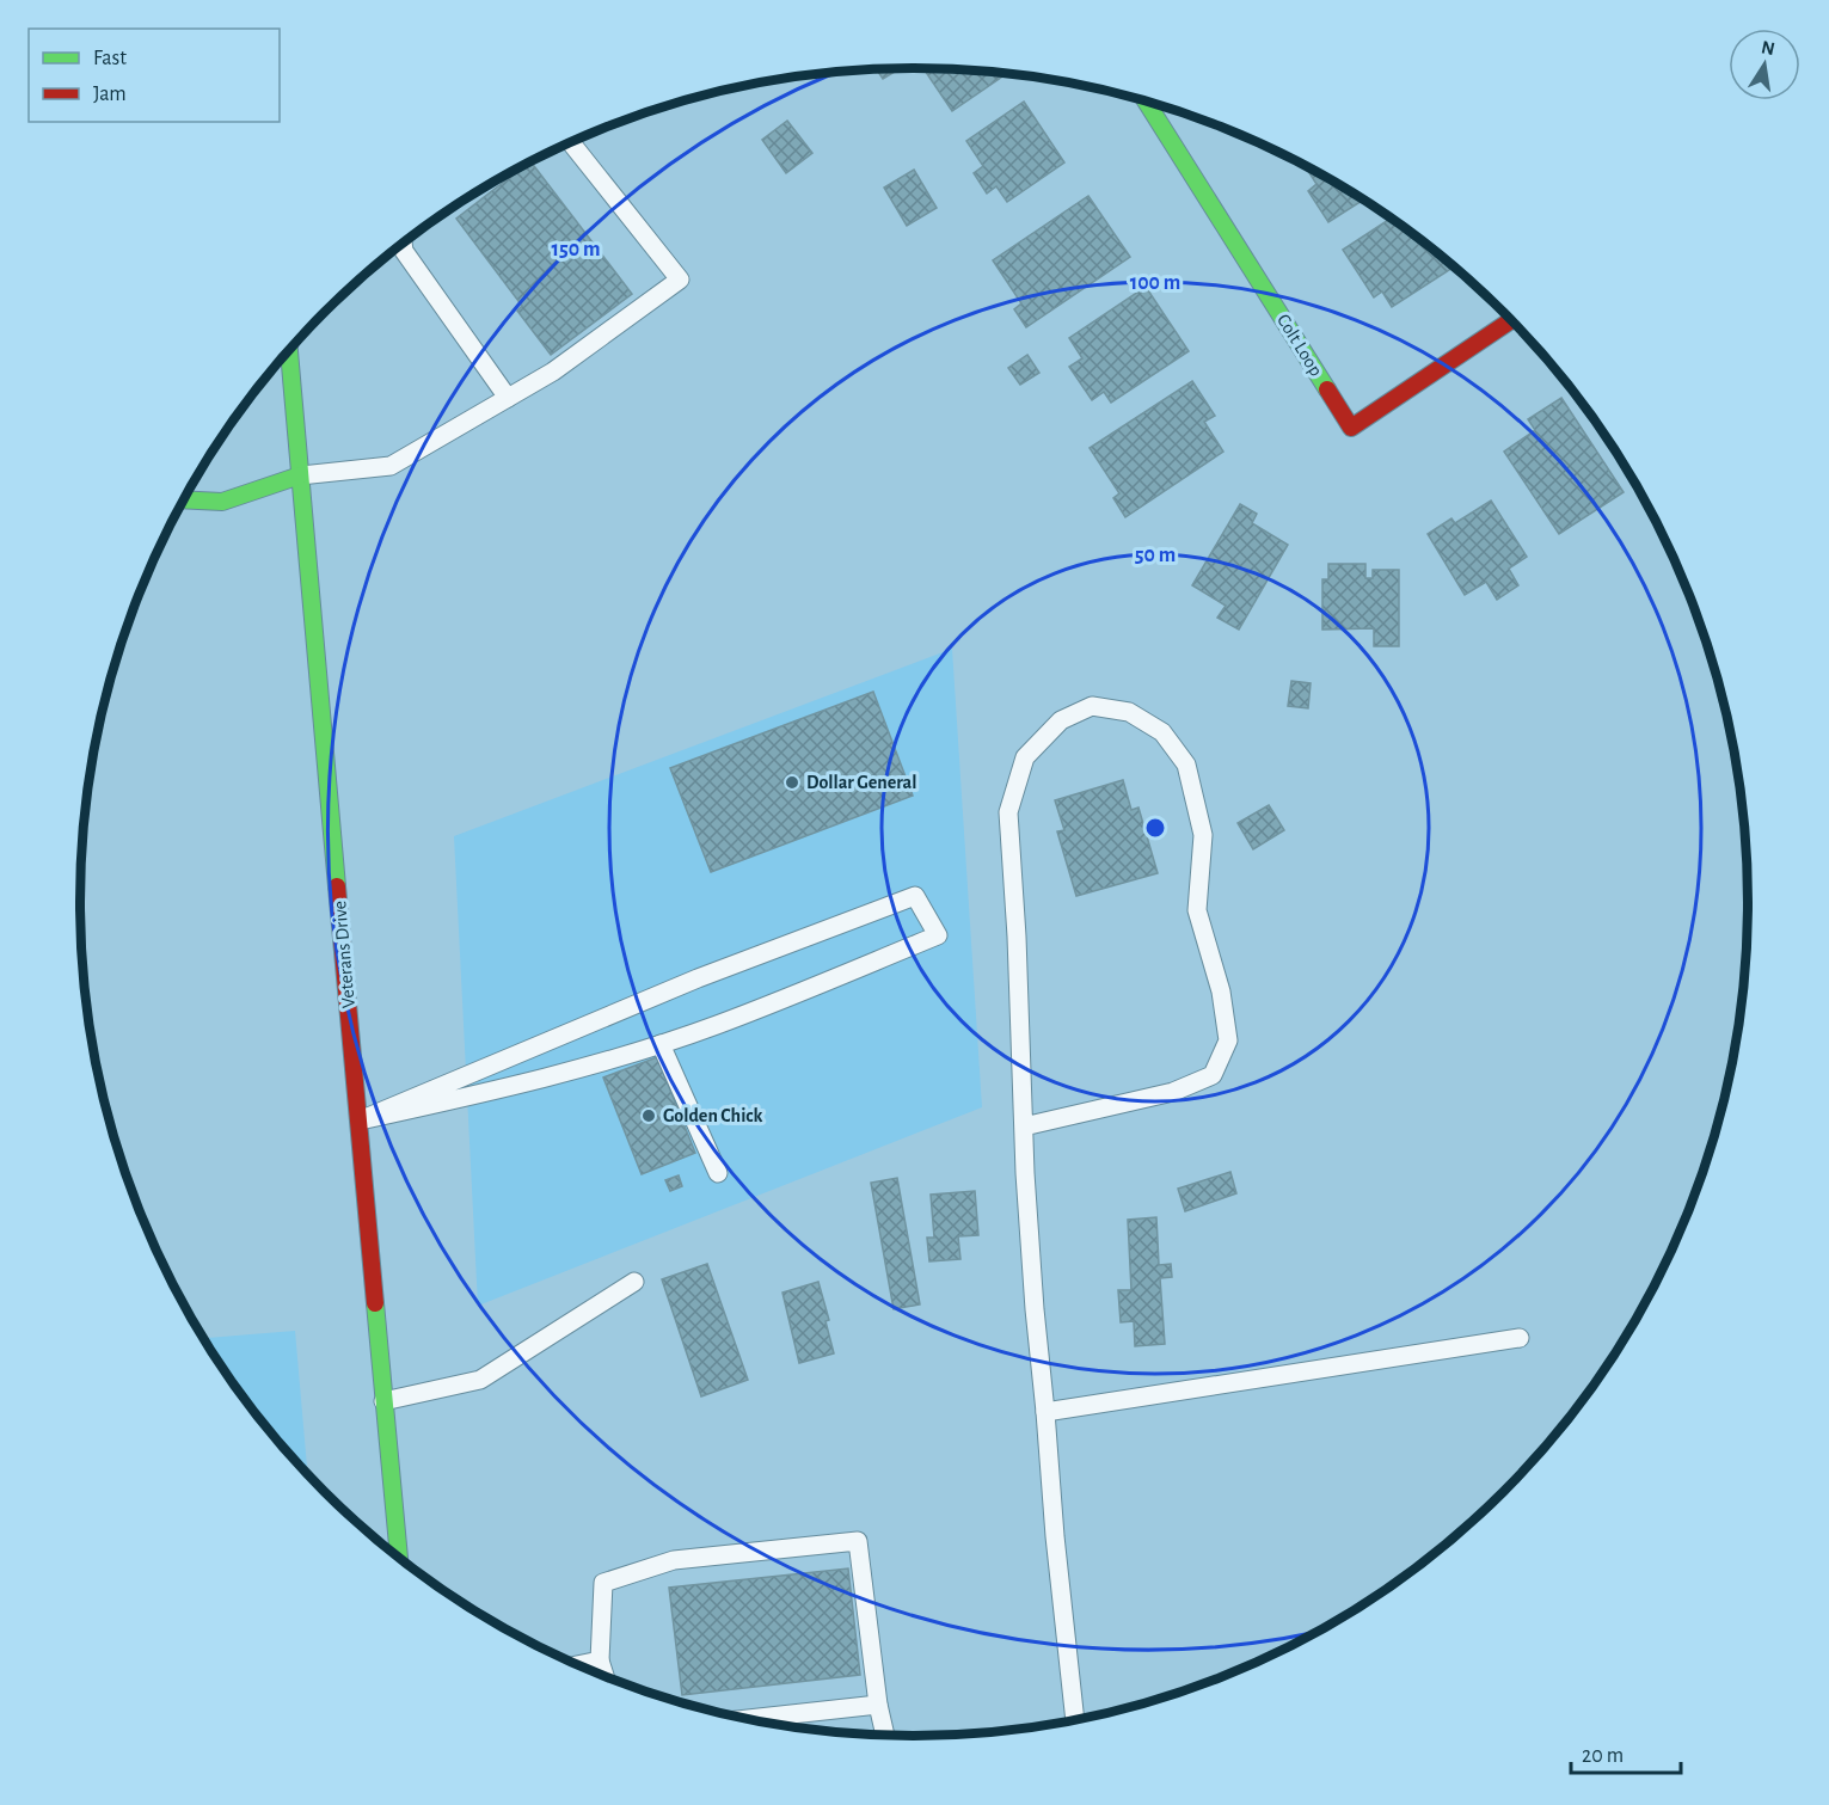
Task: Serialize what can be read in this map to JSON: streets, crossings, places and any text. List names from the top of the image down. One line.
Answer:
{"streets":{"main road":["Colt Loop","Veterans Drive"]},"places":["Dollar General","Golden Chick"],"legend":["Fast","Jam"],"scale_bar":"20 m","north":"top","rings":["150 m","100 m","50 m"]}
